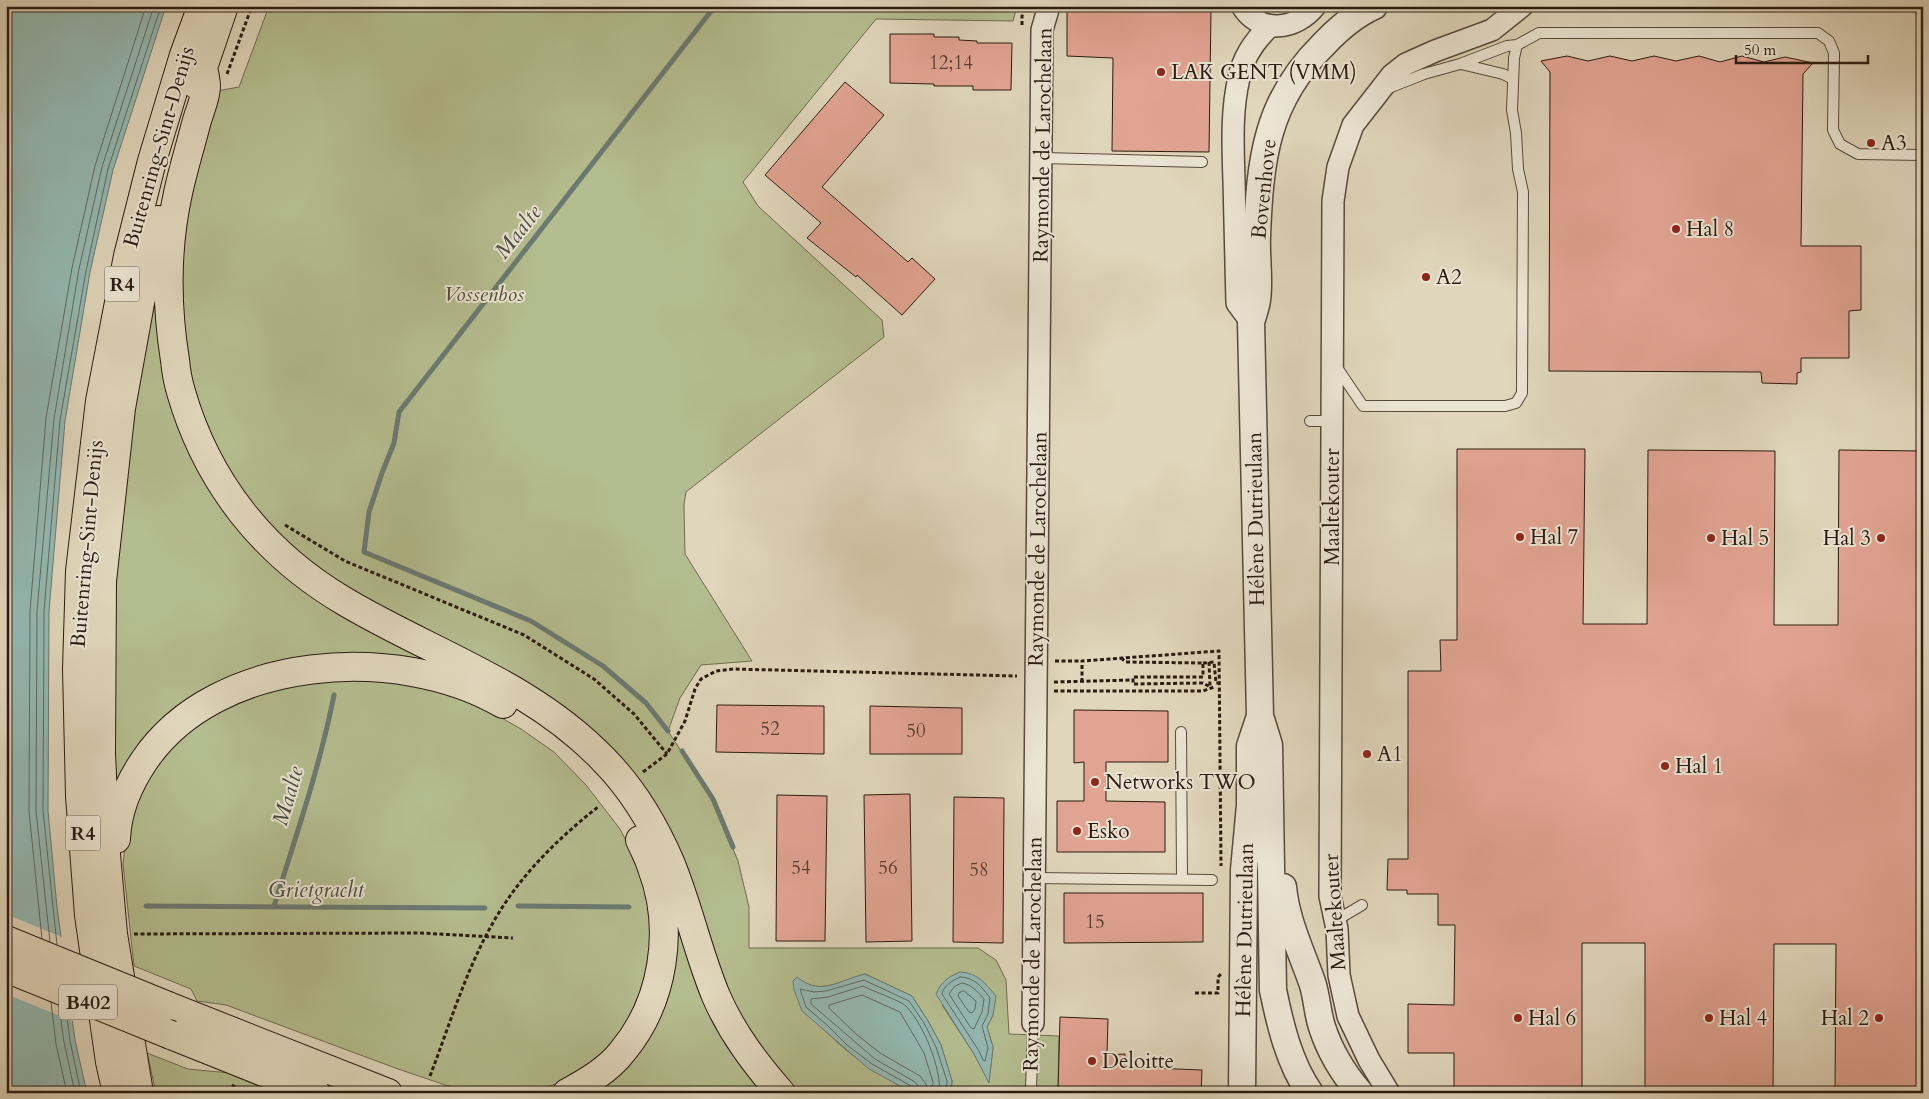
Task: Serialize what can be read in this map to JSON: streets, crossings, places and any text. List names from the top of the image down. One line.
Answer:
{"streets":{"highway":["Buitenring-Sint-Denijs","R4","B402"],"street":["Raymonde de Larochelaan","Bovenhove","Maaltekouter","Hélène Dutrieulaan"]},"crossings":[["Bovenhove","Hélène Dutrieulaan"]],"water":["Maalte","Grietgracht"],"parks":["Vossenbos"],"places":["LAK GENT (VMM)","A3","Hal 8","A2","Hal 7","Hal 5","Hal 3","A1","Hal 1","Networks TWO","Esko","Hal 6","Hal 4","Hal 2","Deloitte"],"house_numbers":["12;14","52","50","54","56","58","15"],"scale_bar":"50 m"}
